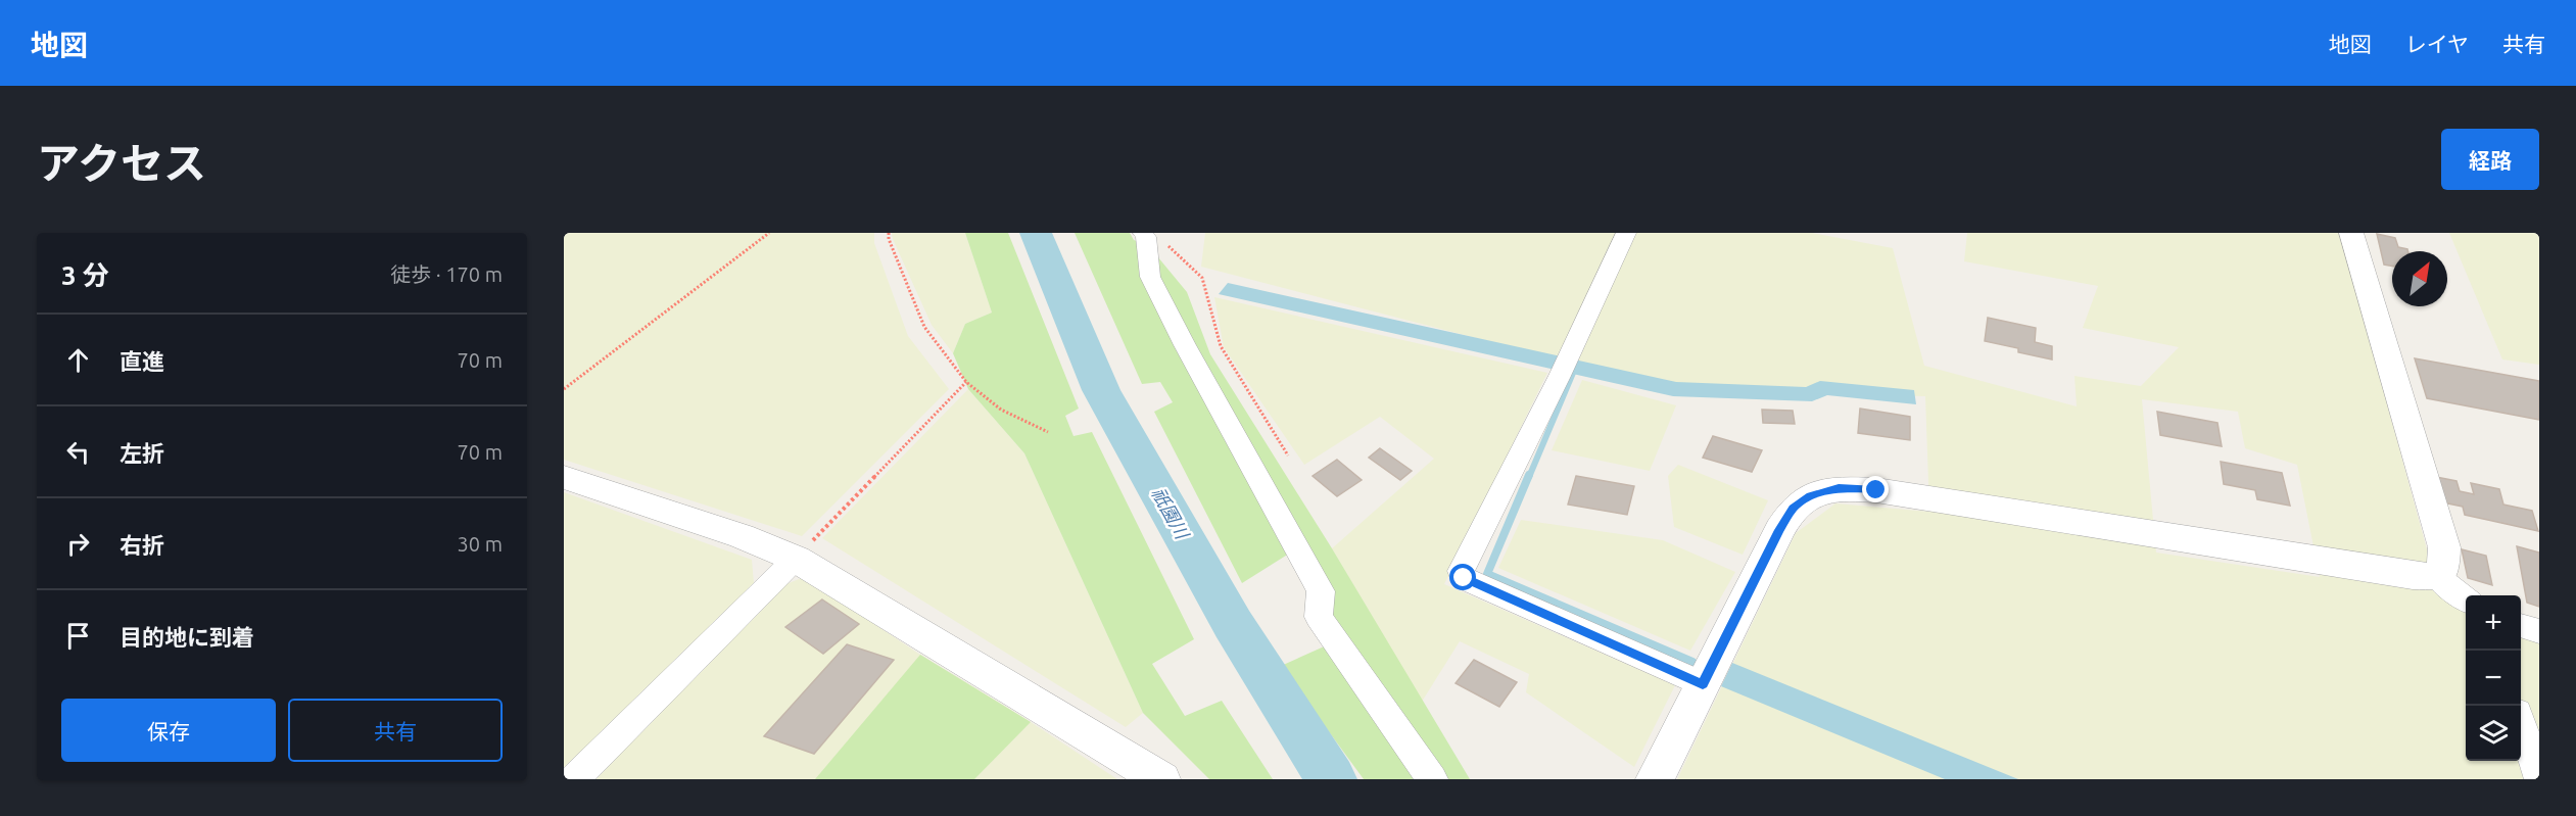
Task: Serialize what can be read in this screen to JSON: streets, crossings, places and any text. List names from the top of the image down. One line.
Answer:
{"water":["祇園川"],"north":"top right","page":{"header":"地図","nav":["地図","レイヤ","共有"],"title":"アクセス","buttons":["経路",["保存","共有"]],"heading":["3 分","徒歩 · 170 m"],"list":[["直進","70 m"],["左折","70 m"],["右折","30 m"],"目的地に到着"],"map_buttons":["+","−"]}}
